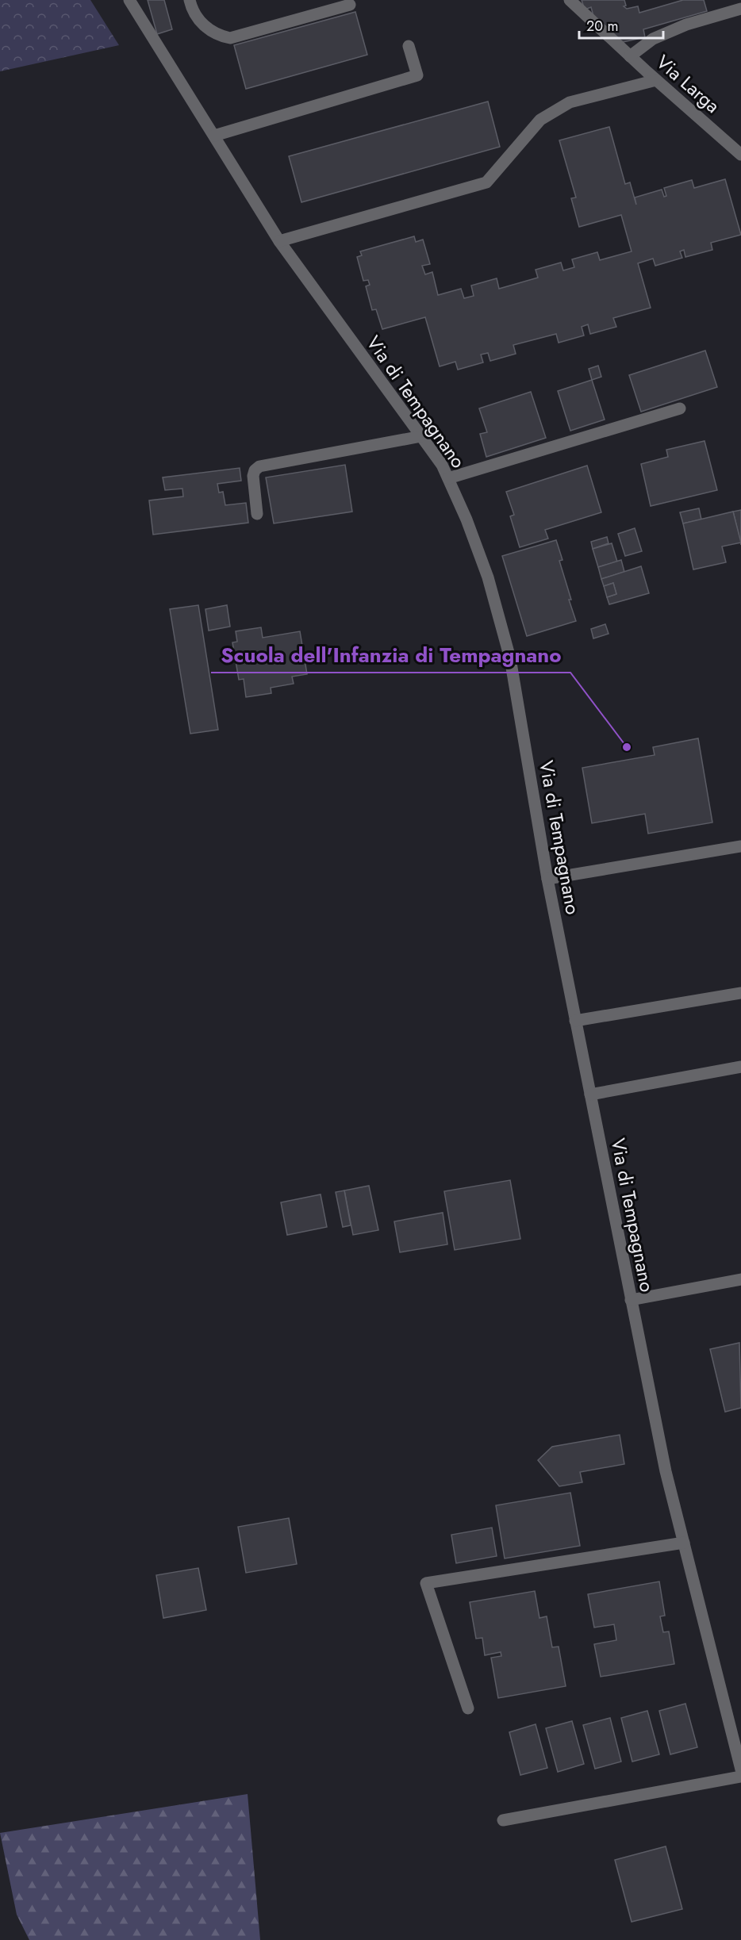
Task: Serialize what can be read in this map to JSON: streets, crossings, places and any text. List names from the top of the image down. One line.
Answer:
{"streets":{"street":["Via Larga","Via di Tempagnano"]},"places":["Scuola dell'Infanzia di Tempagnano"],"scale_bar":"20 m"}
